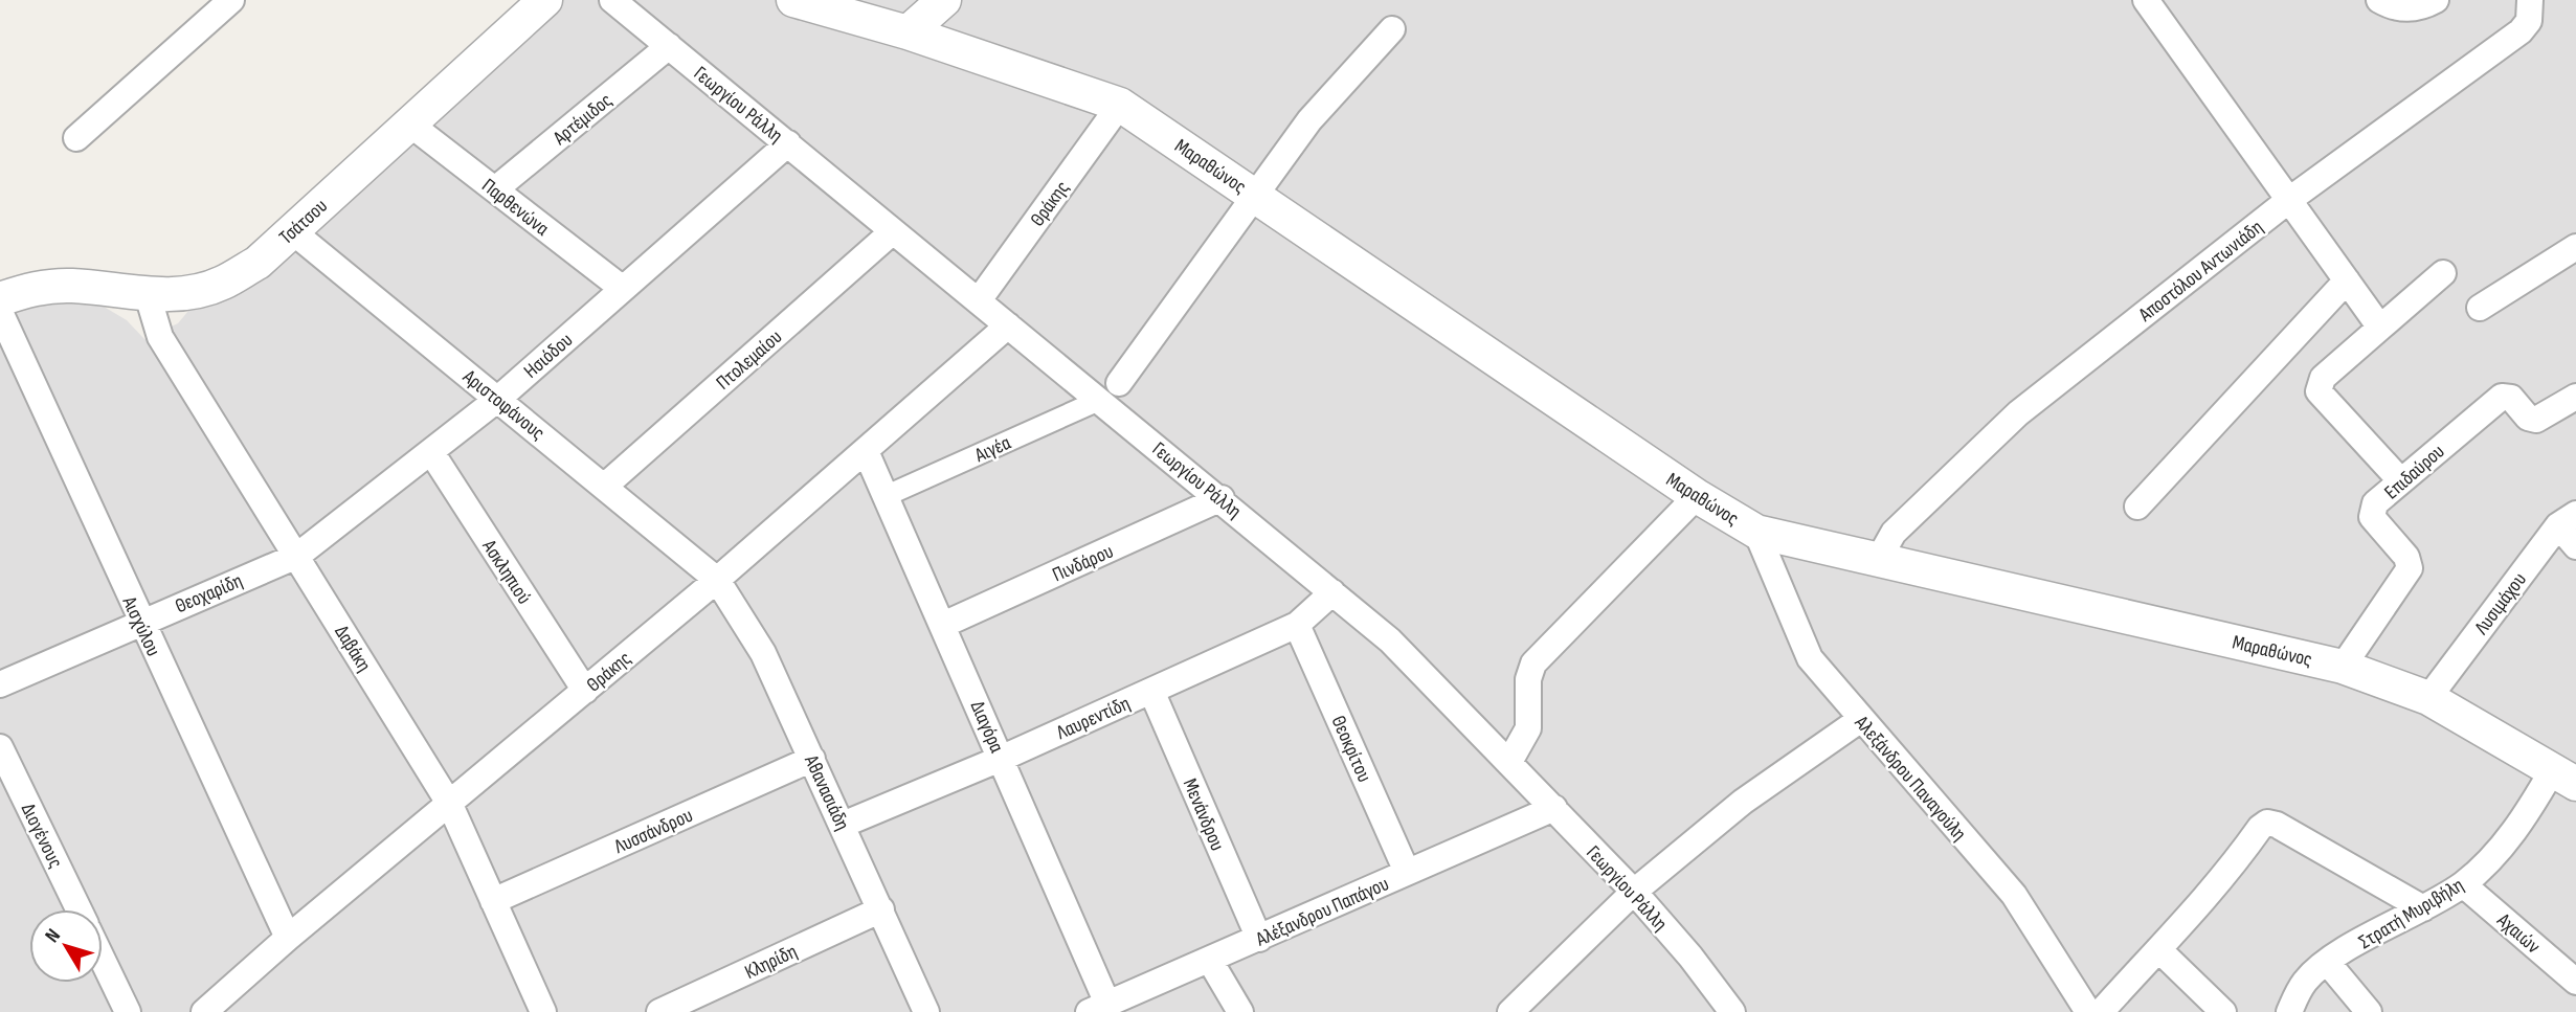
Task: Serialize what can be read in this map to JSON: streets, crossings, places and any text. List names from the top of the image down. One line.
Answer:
{"streets":{"street":["Γεωργίου Ράλλη","Αρτέμιδος","Μαραθώνος","Θράκης","Παρθενώνα","Τσάτσου","Αποστόλου Αντωνιάδη","Ησιόδου","Πτολεμαίου","Αριστοφάνους","Αιγέα","Επιδαύρου","Πινδάρου","Ασκληπιού","Θεοχαρίδη","Λυσιμάχου","Αισχύλου","Δαβάκη","Λαυρεντίδη","Διαγόρα","Θεοκρίτου","Αλεξάνδρου Παναγούλη","Αθανασιάδη","Μενάνδρου","Λυσσάνδρου","Διογένους","Αλέξανδρου Παπάγου","Στρατή Μυριβήλη","Αχαιών","Κληρίδη"]},"crossings":[["Γεωργίου Ράλλη","Αρτέμιδος"],["Γεωργίου Ράλλη","Θράκης"],["Γεωργίου Ράλλη","Ησιόδου"],["Γεωργίου Ράλλη","Πτολεμαίου"],["Γεωργίου Ράλλη","Αιγέα"],["Γεωργίου Ράλλη","Πινδάρου"],["Γεωργίου Ράλλη","Λαυρεντίδη"],["Γεωργίου Ράλλη","Αλέξανδρου Παπάγου"],["Αρτέμιδος","Παρθενώνα"],["Μαραθώνος","Θράκης"],["Μαραθώνος","Αποστόλου Αντωνιάδη"],["Μαραθώνος","Επιδαύρου"],["Μαραθώνος","Λυσιμάχου"],["Μαραθώνος","Αλεξάνδρου Παναγούλη"],["Μαραθώνος","Στρατή Μυριβήλη"],["Θράκης","Αριστοφάνους"],["Θράκης","Ασκληπιού"],["Θράκης","Αισχύλου"],["Θράκης","Δαβάκη"],["Θράκης","Διαγόρα"],["Θράκης","Αθανασιάδη"],["Παρθενώνα","Τσάτσου"],["Παρθενώνα","Ησιόδου"],["Τσάτσου","Αριστοφάνους"],["Τσάτσου","Δαβάκη"],["Ησιόδου","Αριστοφάνους"],["Ησιόδου","Ασκληπιού"],["Ησιόδου","Θεοχαρίδη"],["Ησιόδου","Δαβάκη"],["Πτολεμαίου","Αριστοφάνους"],["Αριστοφάνους","Αθανασιάδη"],["Αιγέα","Διαγόρα"],["Πινδάρου","Διαγόρα"],["Θεοχαρίδη","Αισχύλου"],["Θεοχαρίδη","Δαβάκη"],["Δαβάκη","Λυσσάνδρου"],["Λαυρεντίδη","Διαγόρα"],["Λαυρεντίδη","Θεοκρίτου"],["Λαυρεντίδη","Αθανασιάδη"],["Λαυρεντίδη","Μενάνδρου"],["Διαγόρα","Αλέξανδρου Παπάγου"],["Θεοκρίτου","Αλέξανδρου Παπάγου"],["Αθανασιάδη","Λυσσάνδρου"],["Αθανασιάδη","Κληρίδη"],["Μενάνδρου","Αλέξανδρου Παπάγου"],["Στρατή Μυριβήλη","Αχαιών"]],"north":"top left"}
